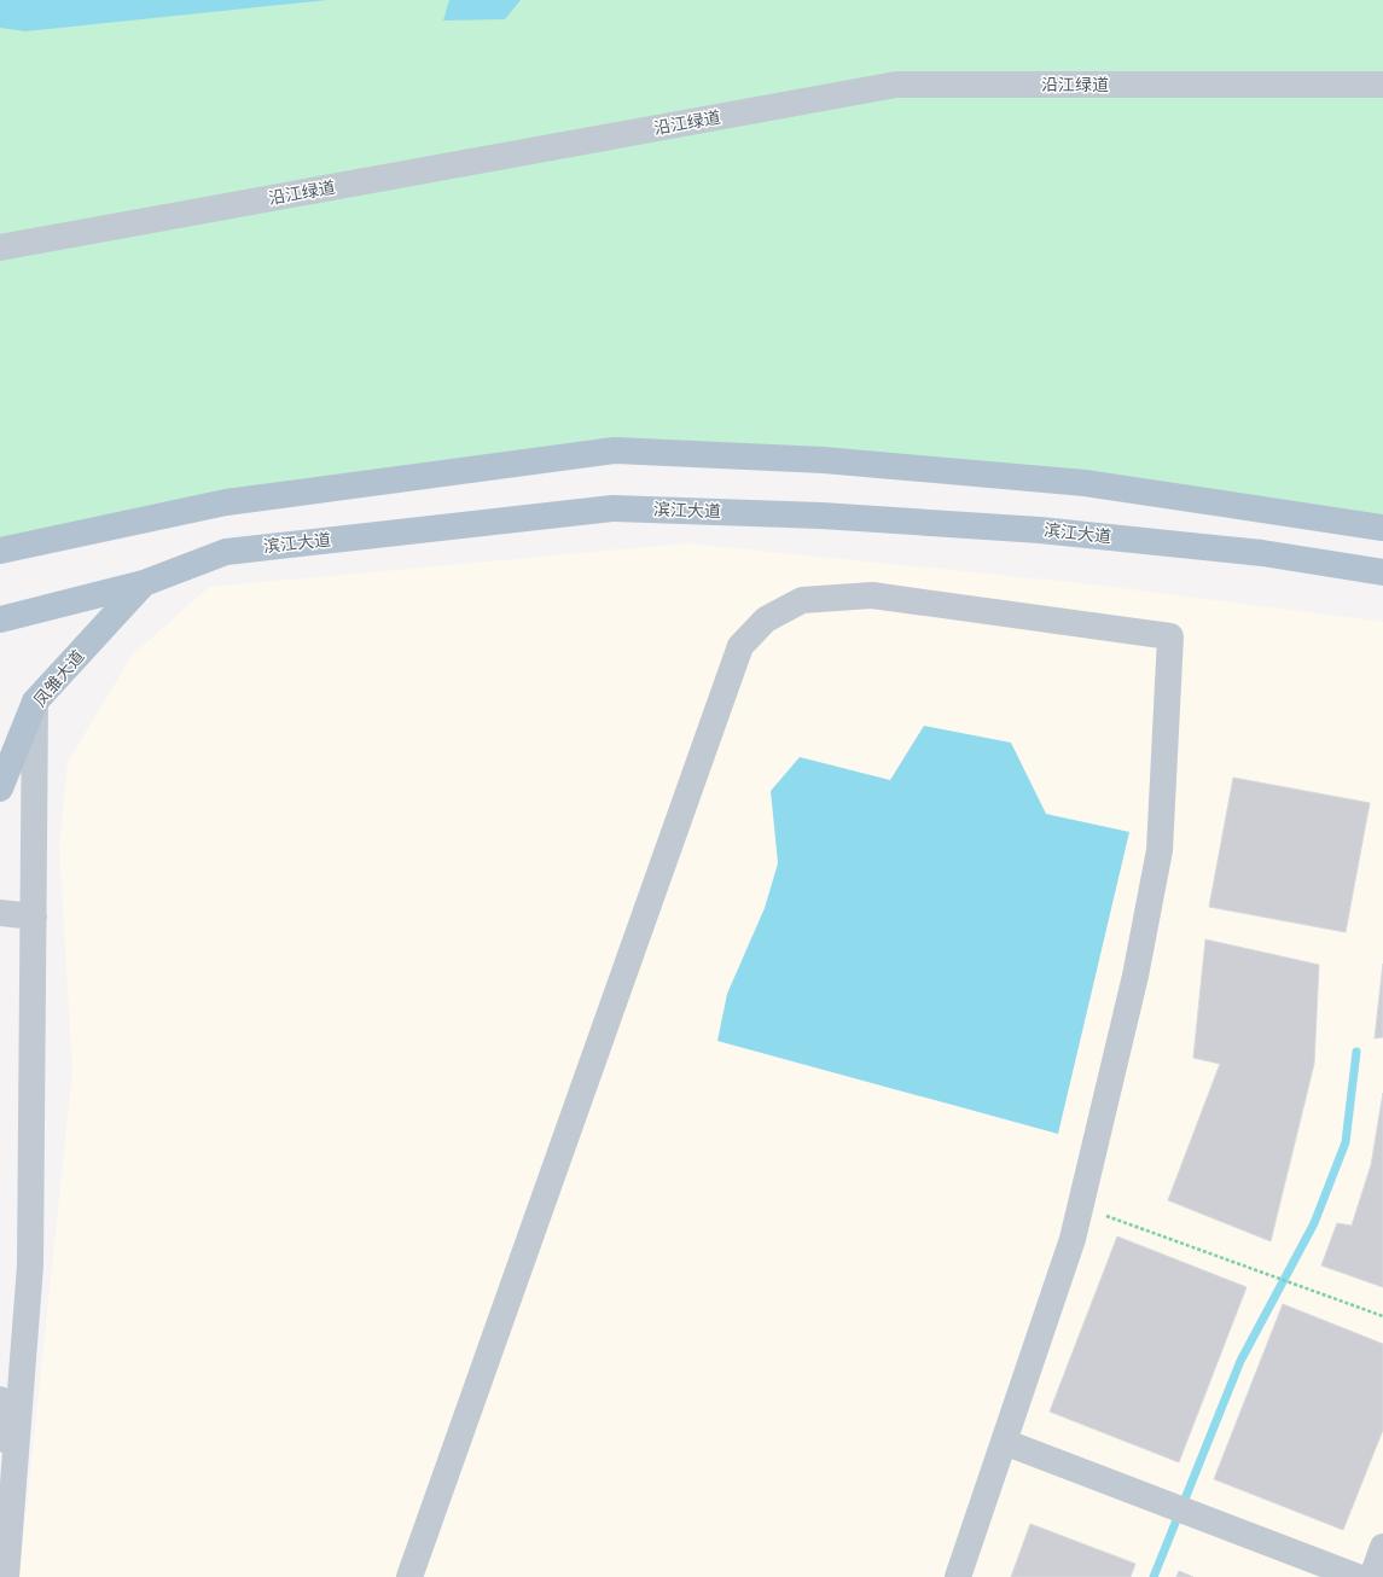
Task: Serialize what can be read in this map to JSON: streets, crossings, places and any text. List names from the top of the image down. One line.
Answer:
{"streets":{"main road":["滨江大道","凤雏大道"],"street":["沿江绿道"]},"crossings":[["滨江大道","凤雏大道"]]}
